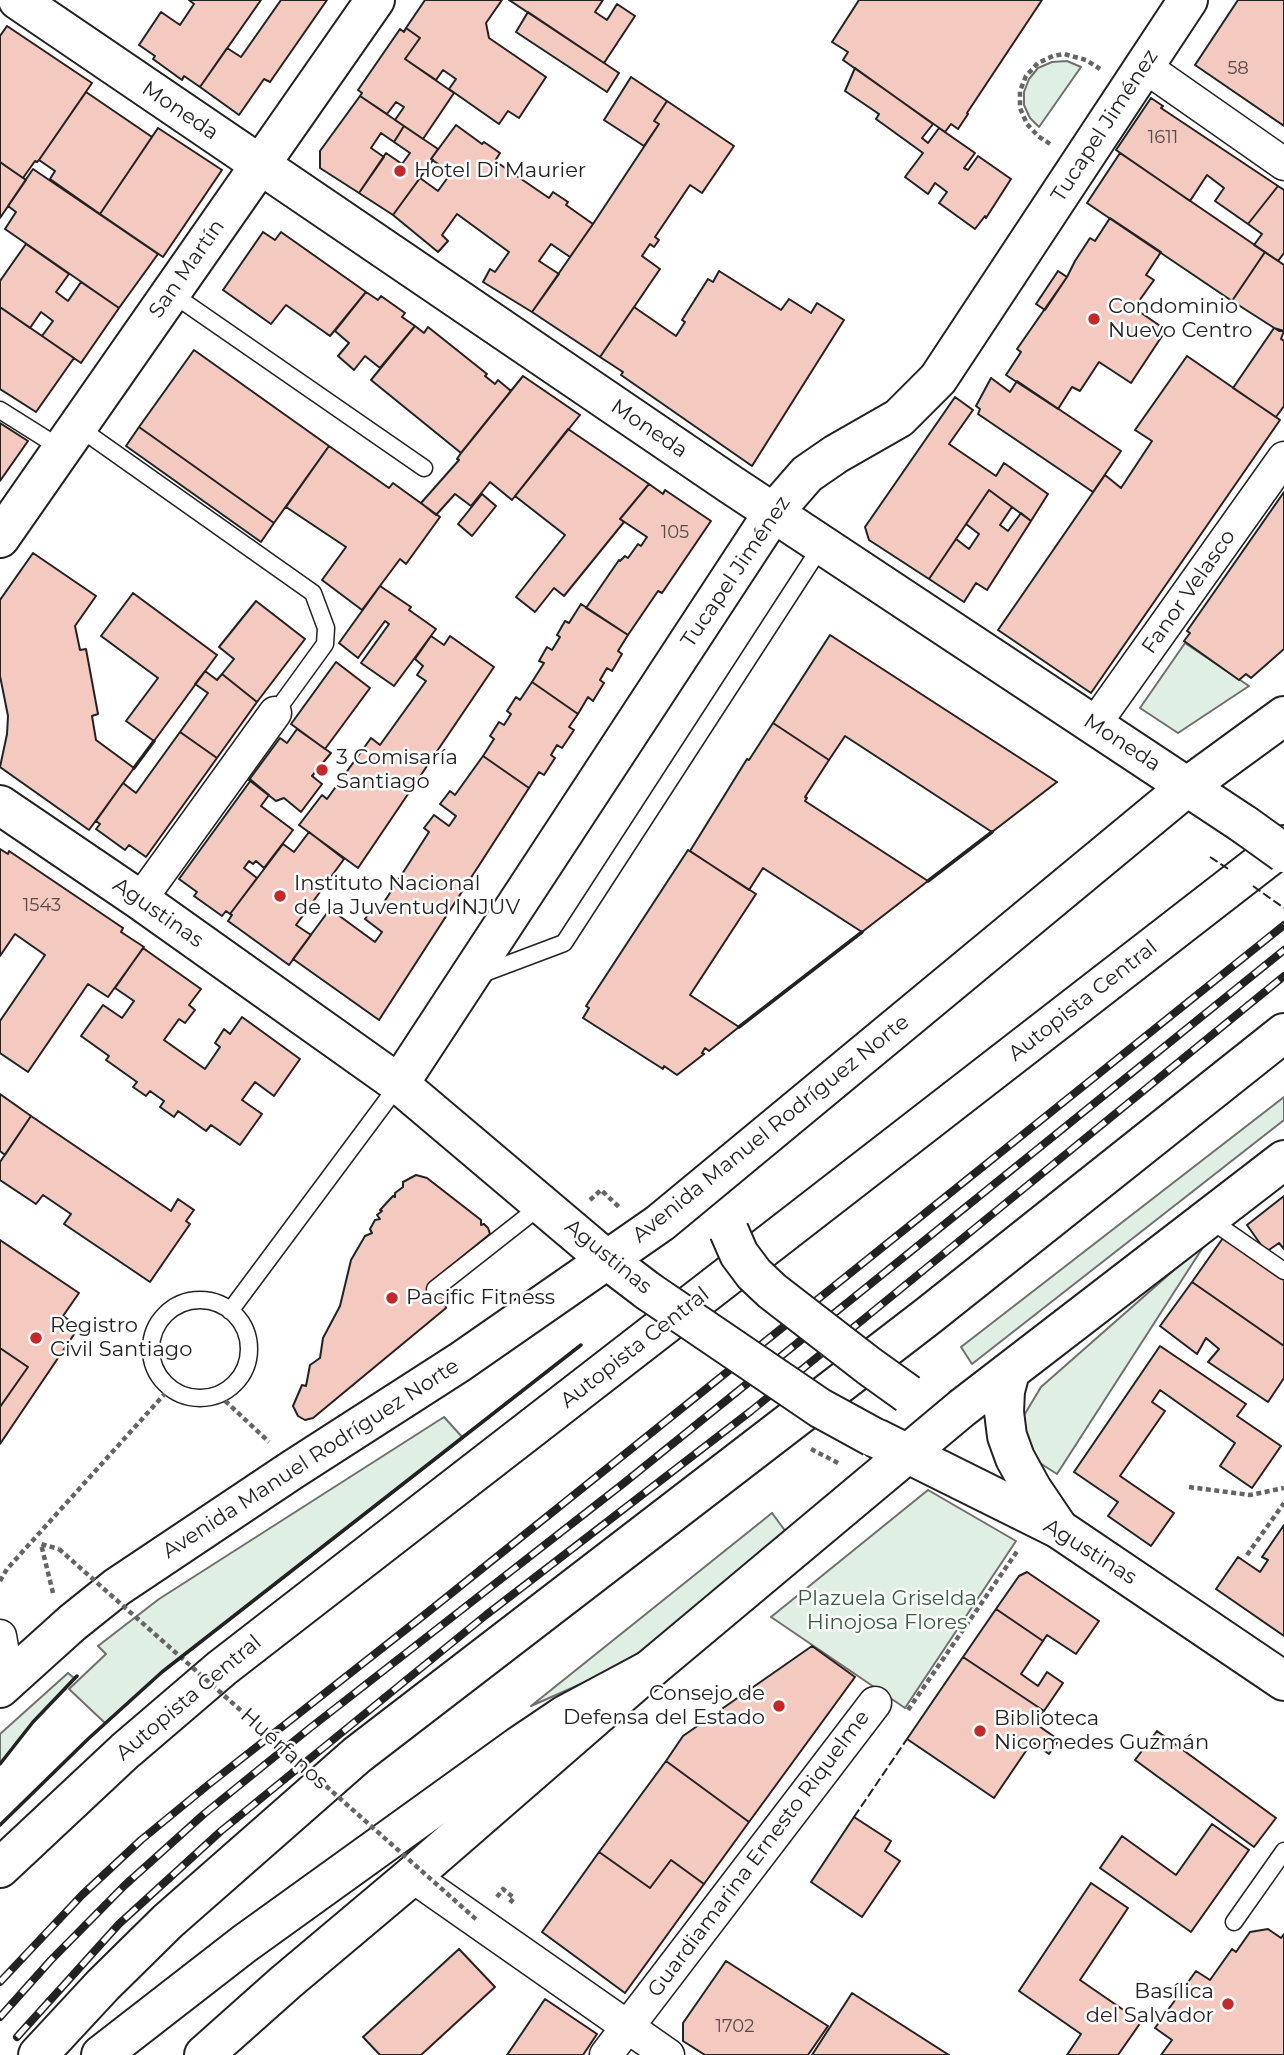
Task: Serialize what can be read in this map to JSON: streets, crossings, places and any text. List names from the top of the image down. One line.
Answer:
{"streets":{"main road":["Moneda","Tucapel Jiménez","San Martín","Agustinas","Autopista Central","Avenida Manuel Rodríguez Norte"],"street":["Fanor Velasco","Guardiamarina Ernesto Riquelme"],"path":["Huérfanos"]},"crossings":[["Moneda","Tucapel Jiménez"],["Moneda","San Martín"],["Moneda","Fanor Velasco"],["Moneda","Avenida Manuel Rodríguez Norte"],["Tucapel Jiménez","Agustinas"],["Agustinas","Avenida Manuel Rodríguez Norte"],["Avenida Manuel Rodríguez Norte","Huérfanos"]],"parks":["Plazuela Griselda Hinojosa Flores"],"places":["Hotel Di Maurier","Condominio Nuevo Centro","3 Comisaría Santiago","Instituto Nacional de la Juventud INJUV","Pacific Fitness","Registro Civil Santiago","Consejo de Defensa del Estado","Biblioteca Nicomedes Guzmán","Basílica del Salvador"],"house_numbers":["58","1611","105","1543","1702"]}
